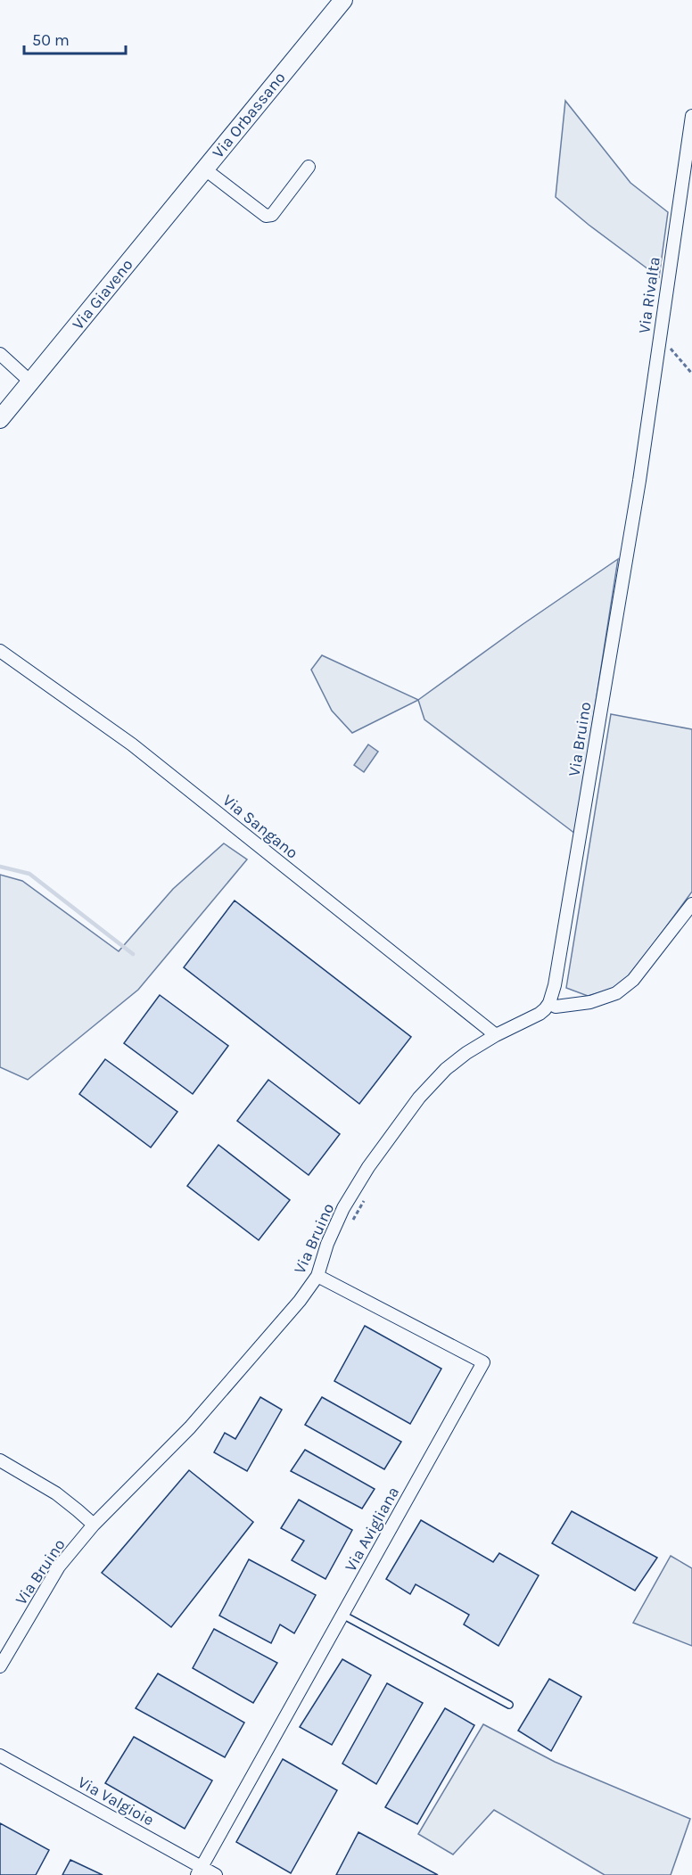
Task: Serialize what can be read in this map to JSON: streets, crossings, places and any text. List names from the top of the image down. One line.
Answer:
{"streets":{"main road":["Via Orbassano","Via Giaveno"],"street":["Via Rivalta","Via Bruino","Via Sangano","Via Avigliana","Via Valgioie"]},"crossings":[["Via Orbassano","Via Giaveno"],["Via Rivalta","Via Bruino"],["Via Bruino","Via Sangano"],["Via Bruino","Via Avigliana"],["Via Avigliana","Via Valgioie"]],"scale_bar":"50 m"}
